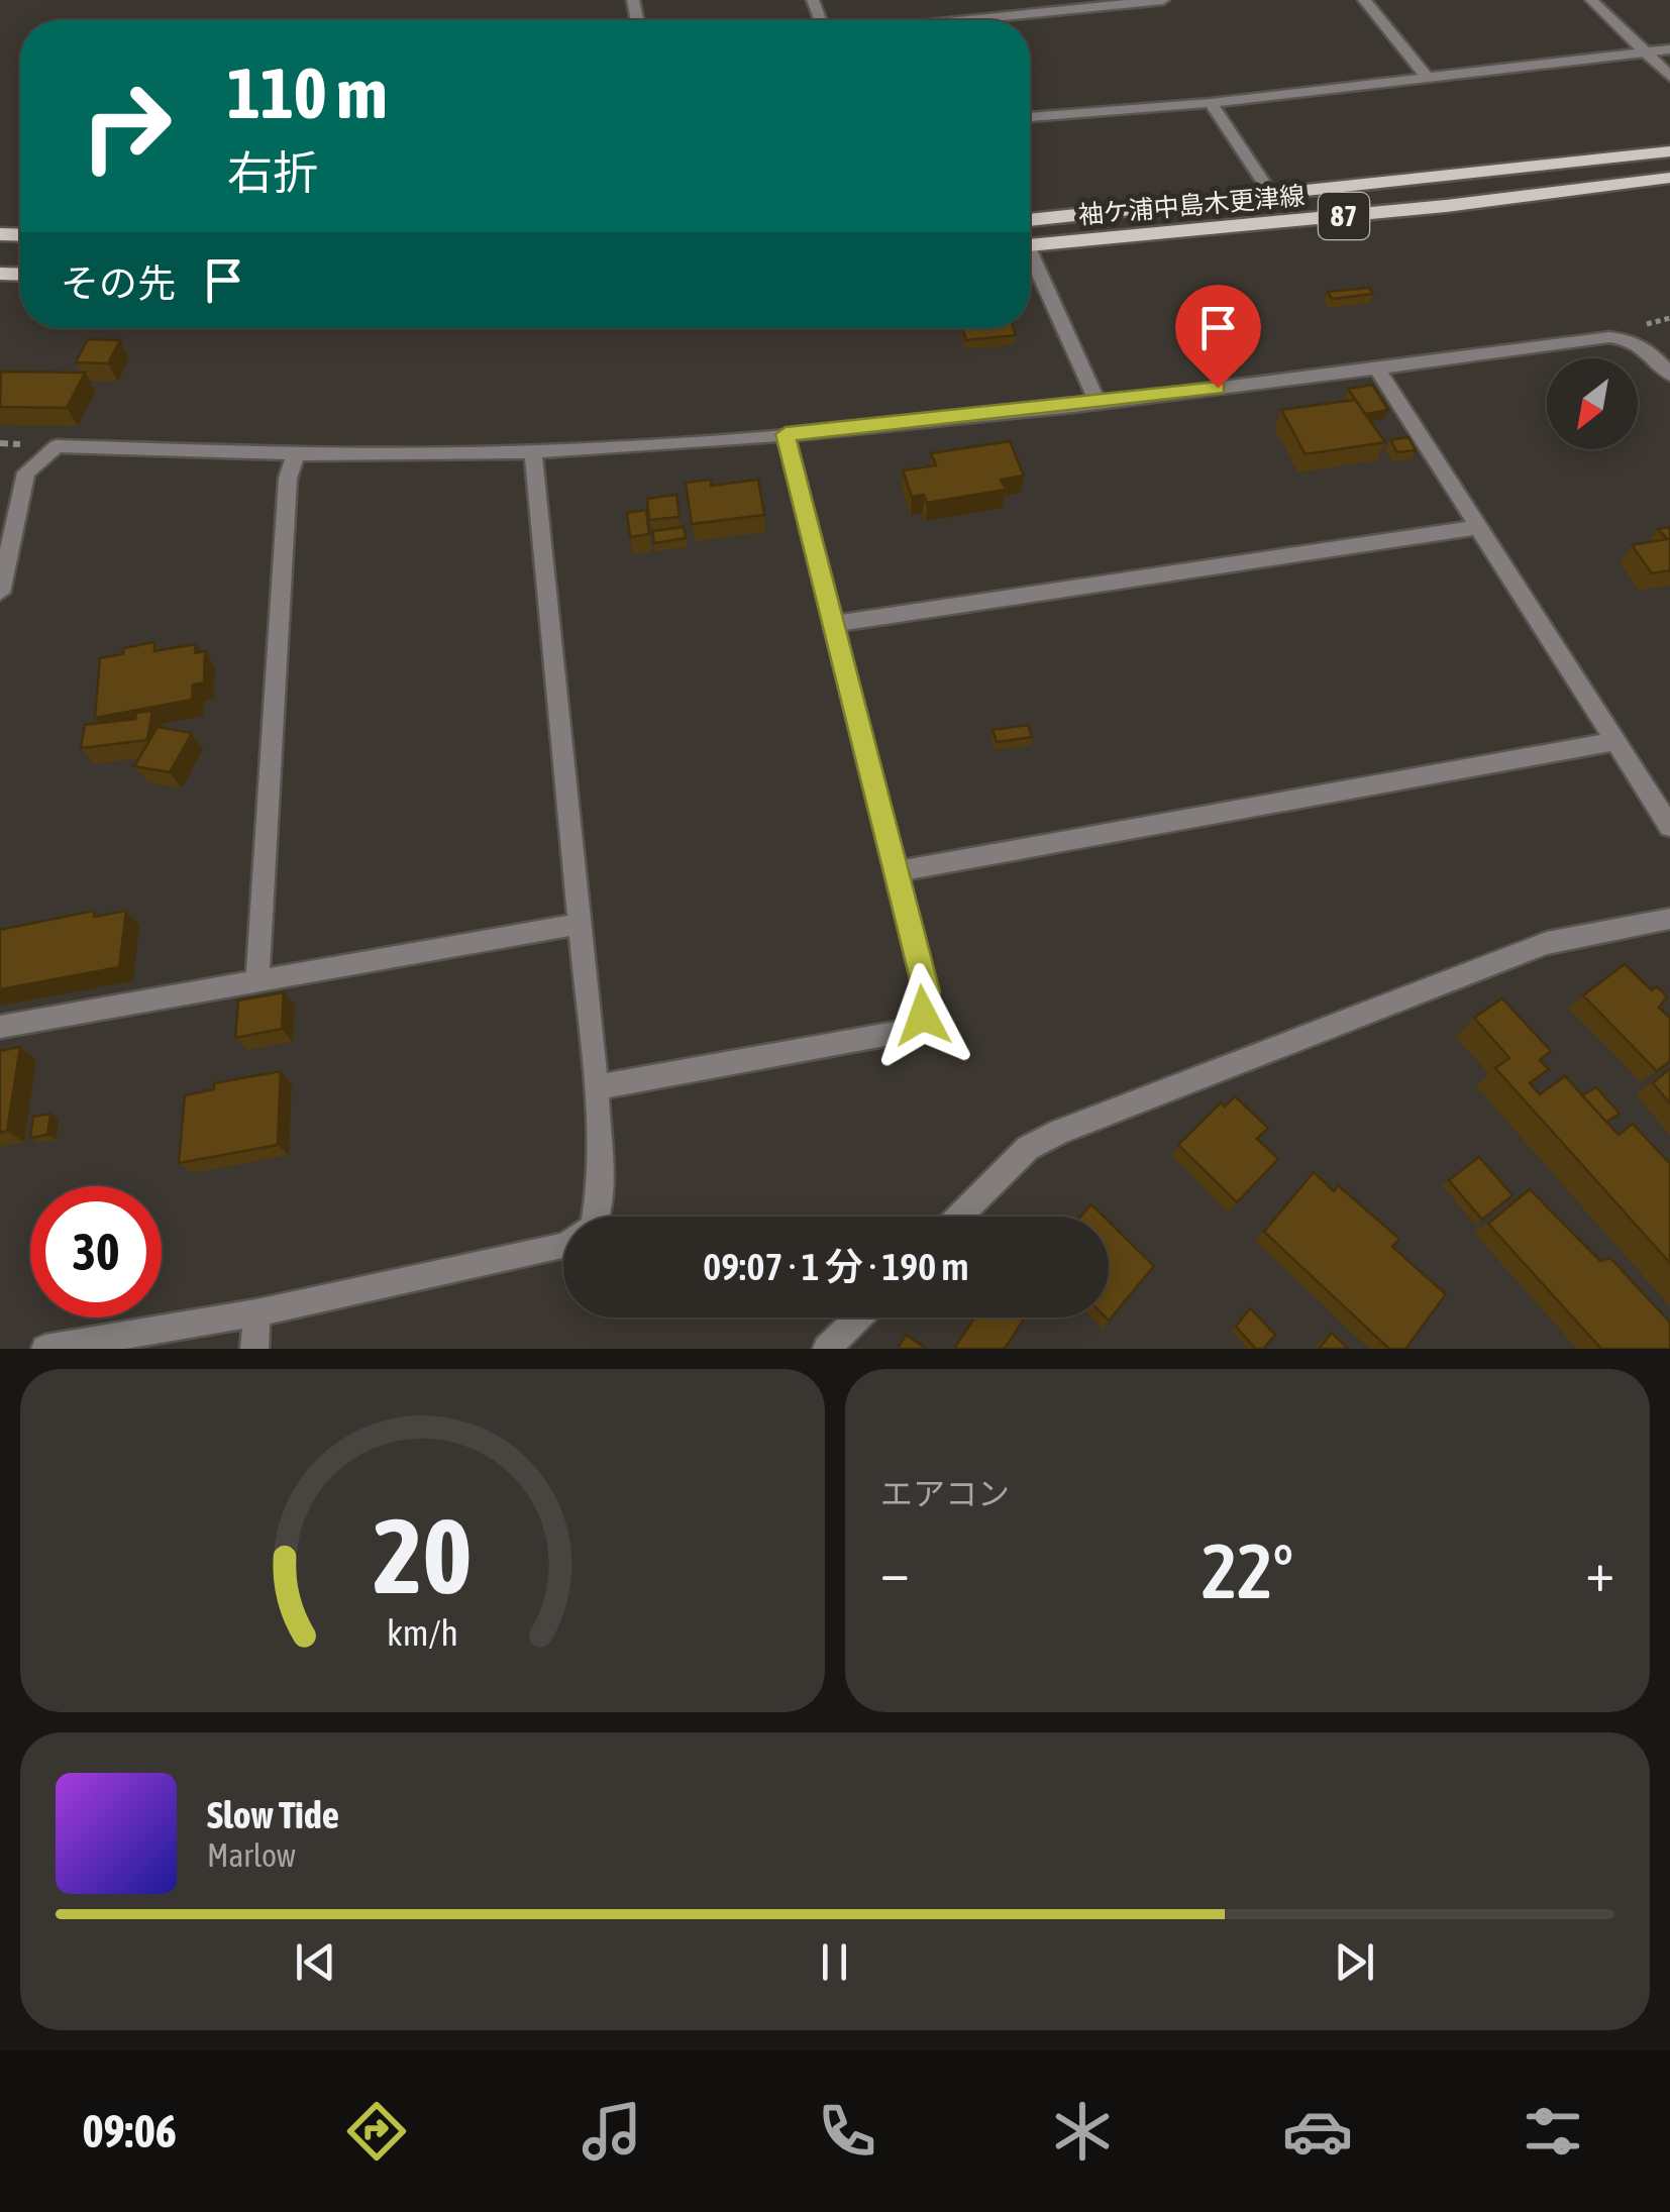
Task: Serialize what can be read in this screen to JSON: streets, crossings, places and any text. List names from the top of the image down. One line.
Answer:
{"streets":{"main road":["袖ケ浦中島木更津線","87"]},"north":"bottom left","page":{"turn":["110 m","右折"],"then":"その先","limit":"30","trip":"09:07 · 1 分 · 190 m","tile":"エアコン","heat":["−","22°","+"],"song":["Slow Tide","Marlow"],"tabs":"09:06","gauge":["20","km/h"]}}
